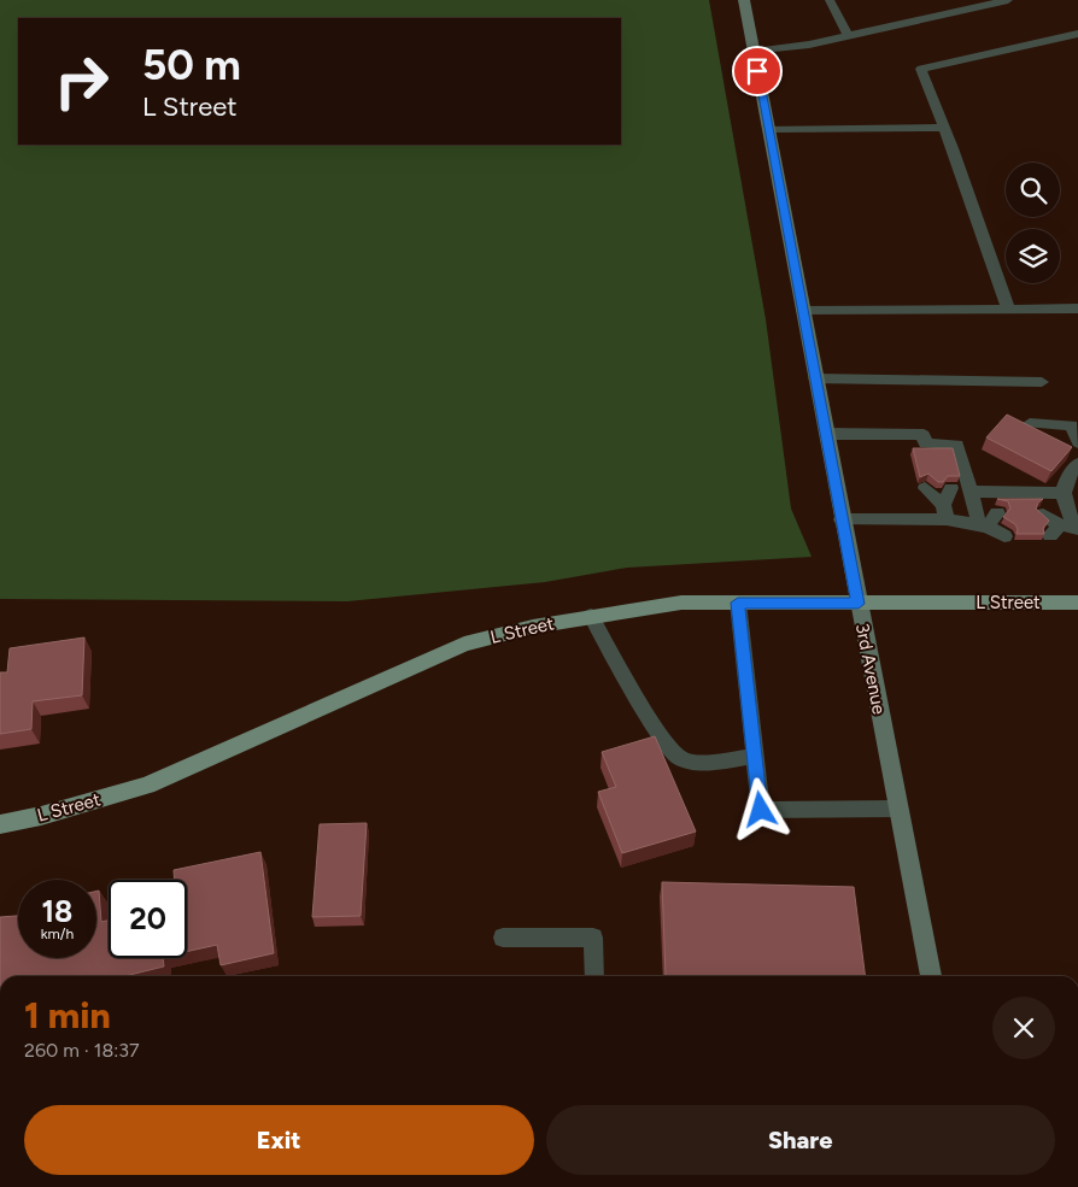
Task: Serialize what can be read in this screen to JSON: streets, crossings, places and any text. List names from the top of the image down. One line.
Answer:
{"streets":{"main road":["L Street","3rd Avenue"]},"crossings":[["L Street","3rd Avenue"]],"page":{"turn":["50 m","L Street"],"speed":"18 km/h","limit":"20","heading":["1 min","260 m · 18:37"],"buttons":["Exit","Share"]}}
